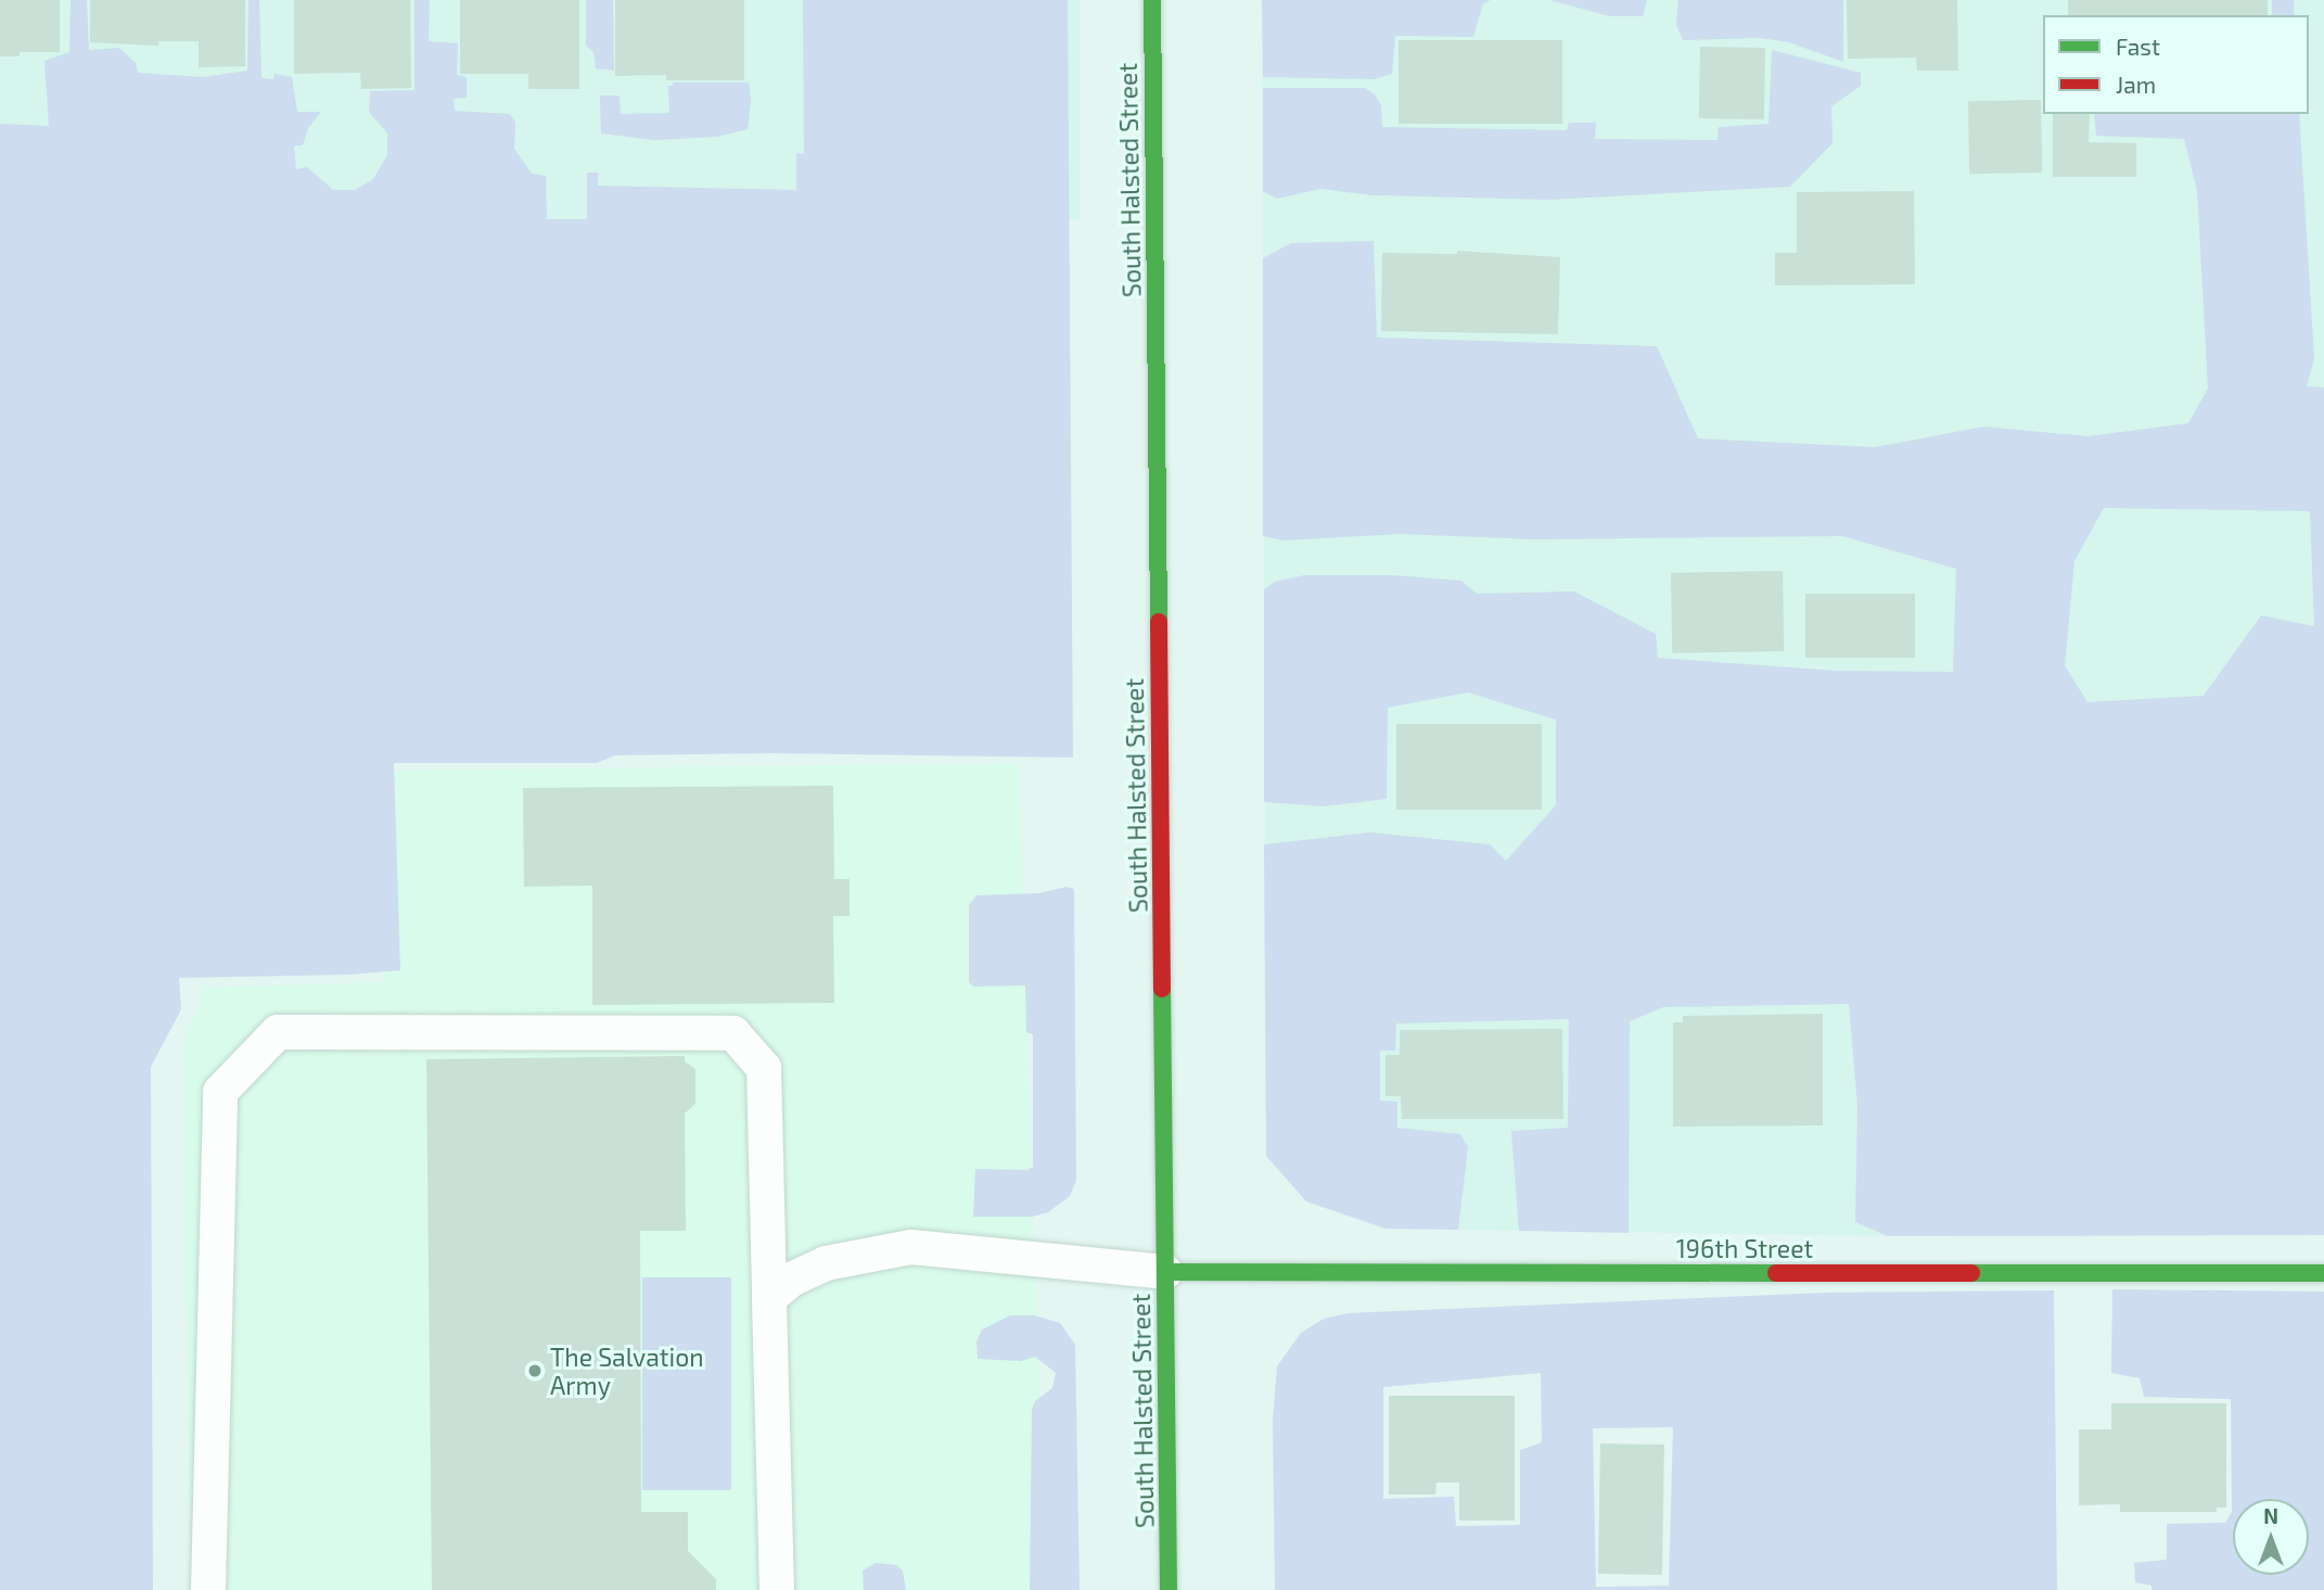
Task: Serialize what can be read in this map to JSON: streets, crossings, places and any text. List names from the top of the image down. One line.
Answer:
{"streets":{"main road":["South Halsted Street","196th Street"]},"crossings":[["South Halsted Street","196th Street"]],"places":["The Salvation Army"],"legend":["Fast","Jam"],"north":"top"}
